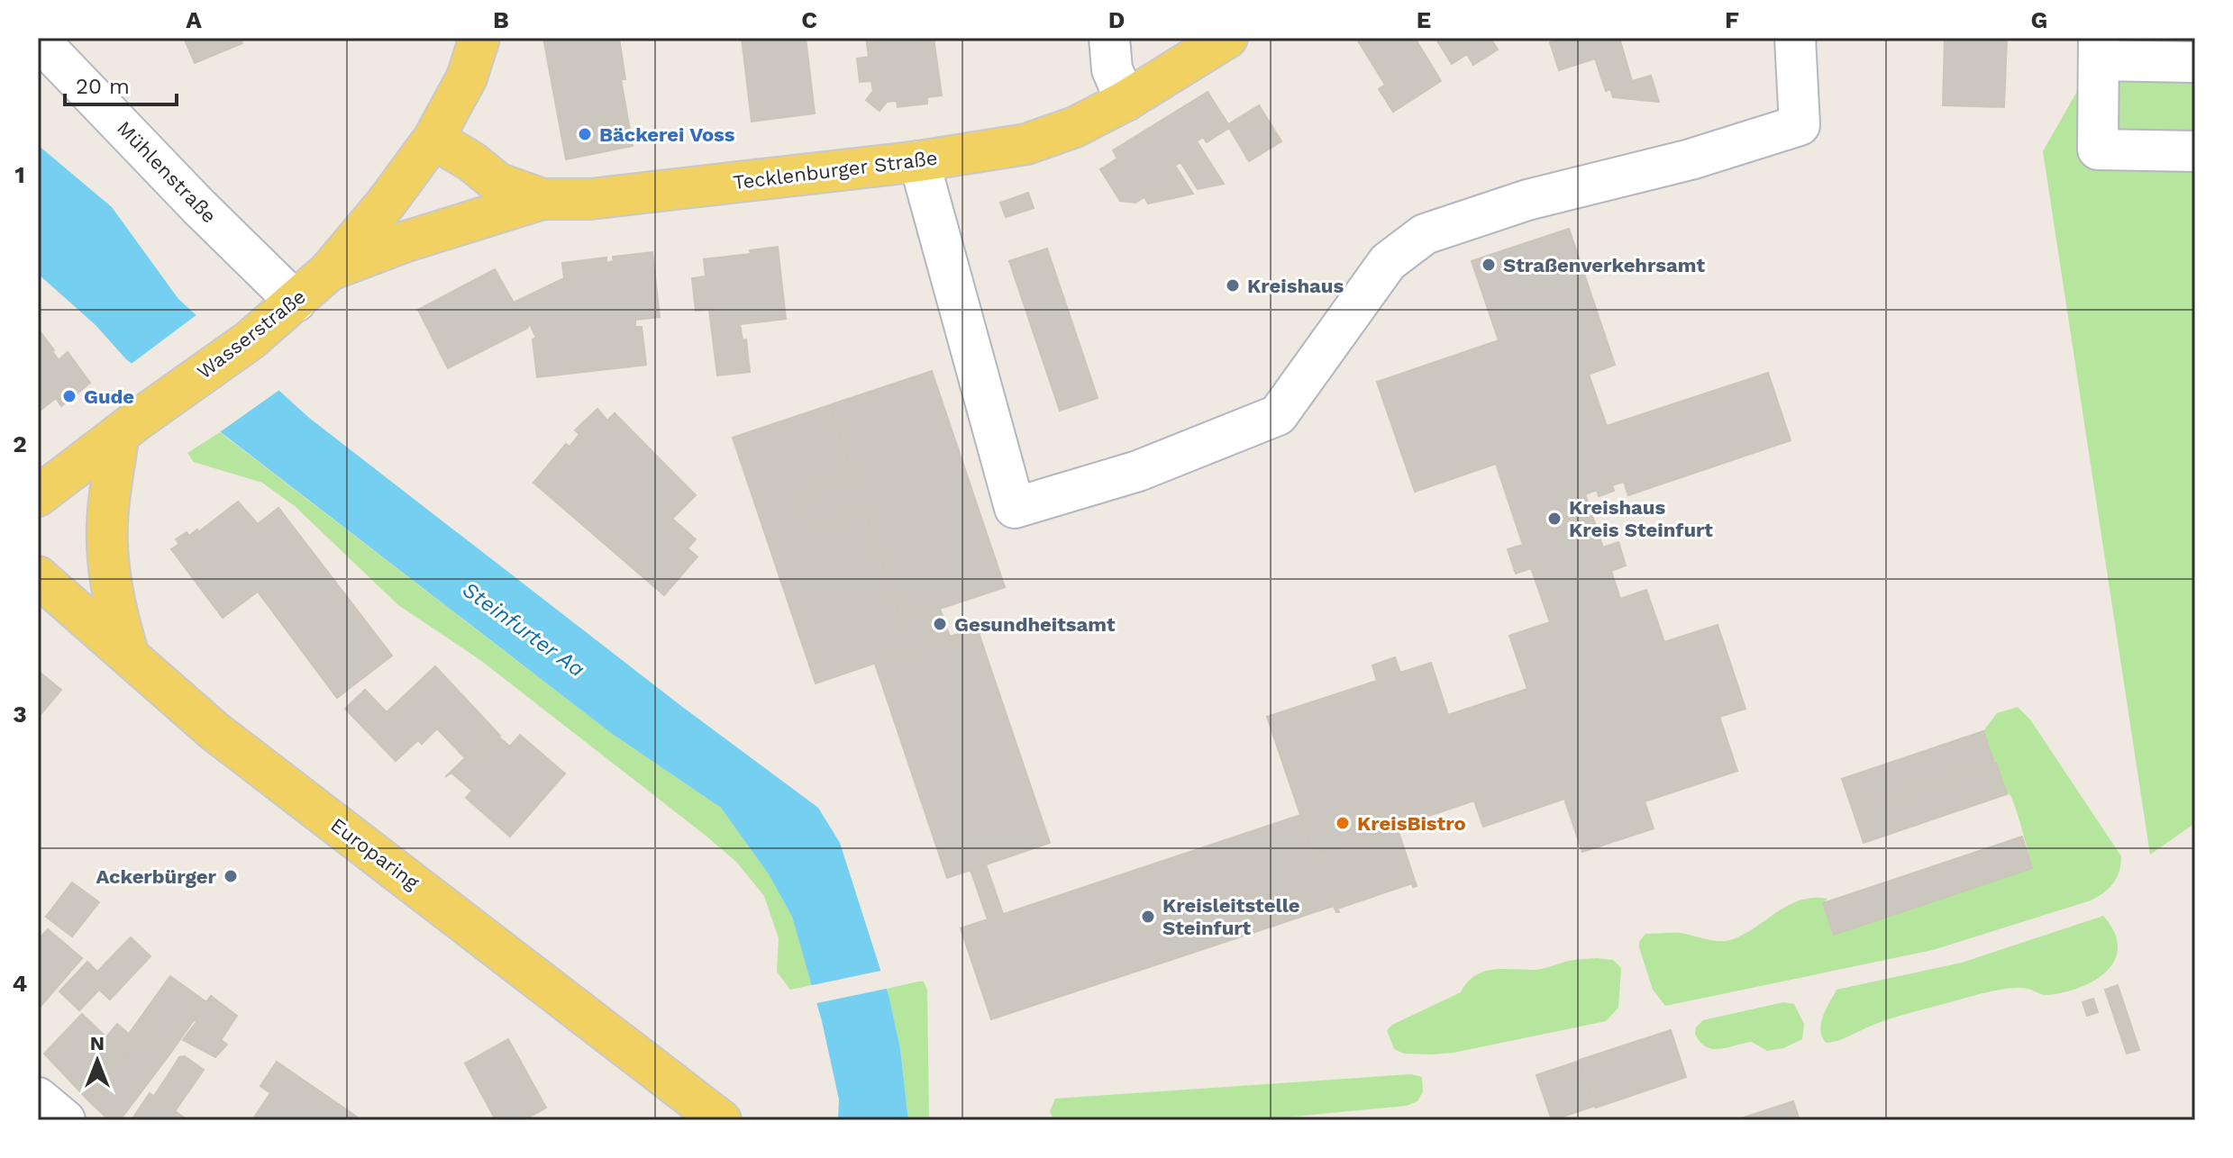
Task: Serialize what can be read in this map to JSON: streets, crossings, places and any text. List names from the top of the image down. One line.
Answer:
{"streets":{"main road":["Tecklenburger Straße","Wasserstraße","Europaring"],"street":["Mühlenstraße"]},"crossings":[["Tecklenburger Straße","Wasserstraße"],["Mühlenstraße","Wasserstraße"]],"water":["Steinfurter Aa"],"places":["Bäckerei Voss","Straßenverkehrsamt","Kreishaus","Gude","Kreishaus Kreis Steinfurt","Gesundheitsamt","KreisBistro","Ackerbürger","Kreisleitstelle Steinfurt"],"scale_bar":"20 m","north":"top","grid":{"columns":["A","B","C","D","E","F","G"],"rows":["1","2","3","4"]}}
